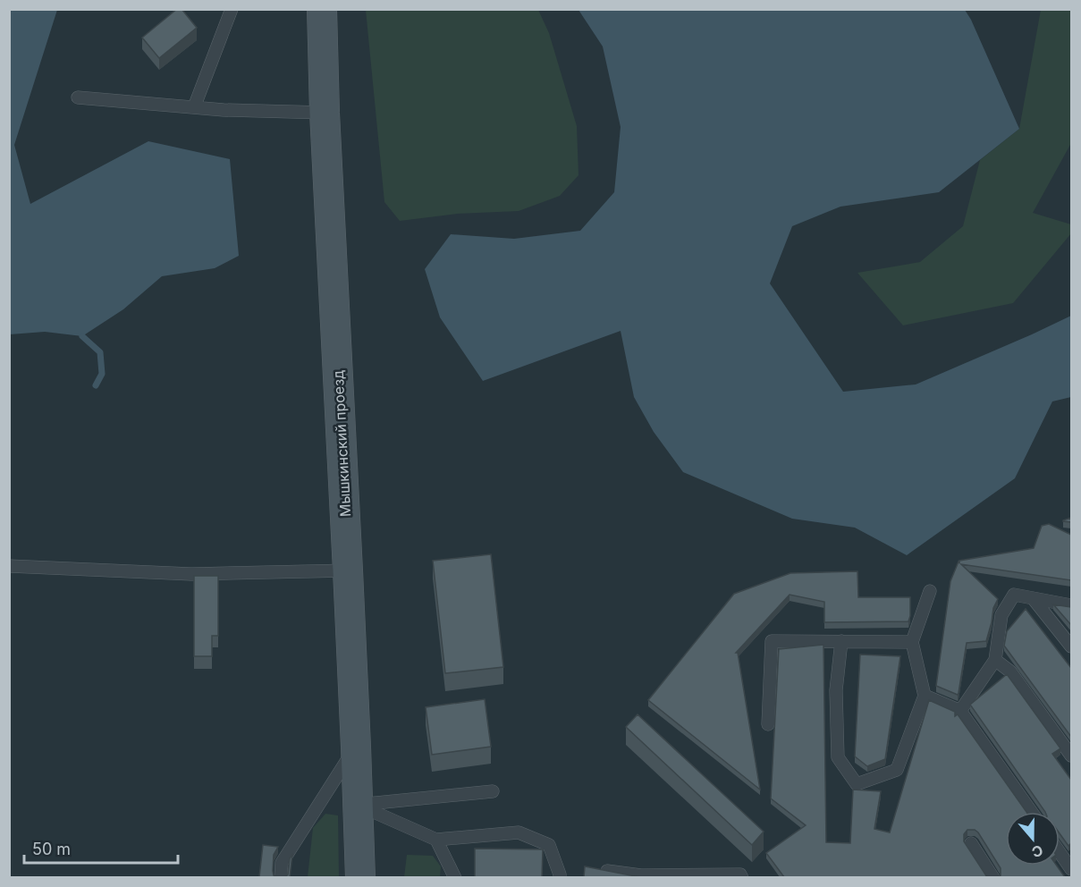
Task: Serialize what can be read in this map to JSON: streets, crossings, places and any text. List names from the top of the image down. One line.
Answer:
{"streets":{"main road":["Мышкинский проезд"]},"scale_bar":"50 m","north":"bottom"}
